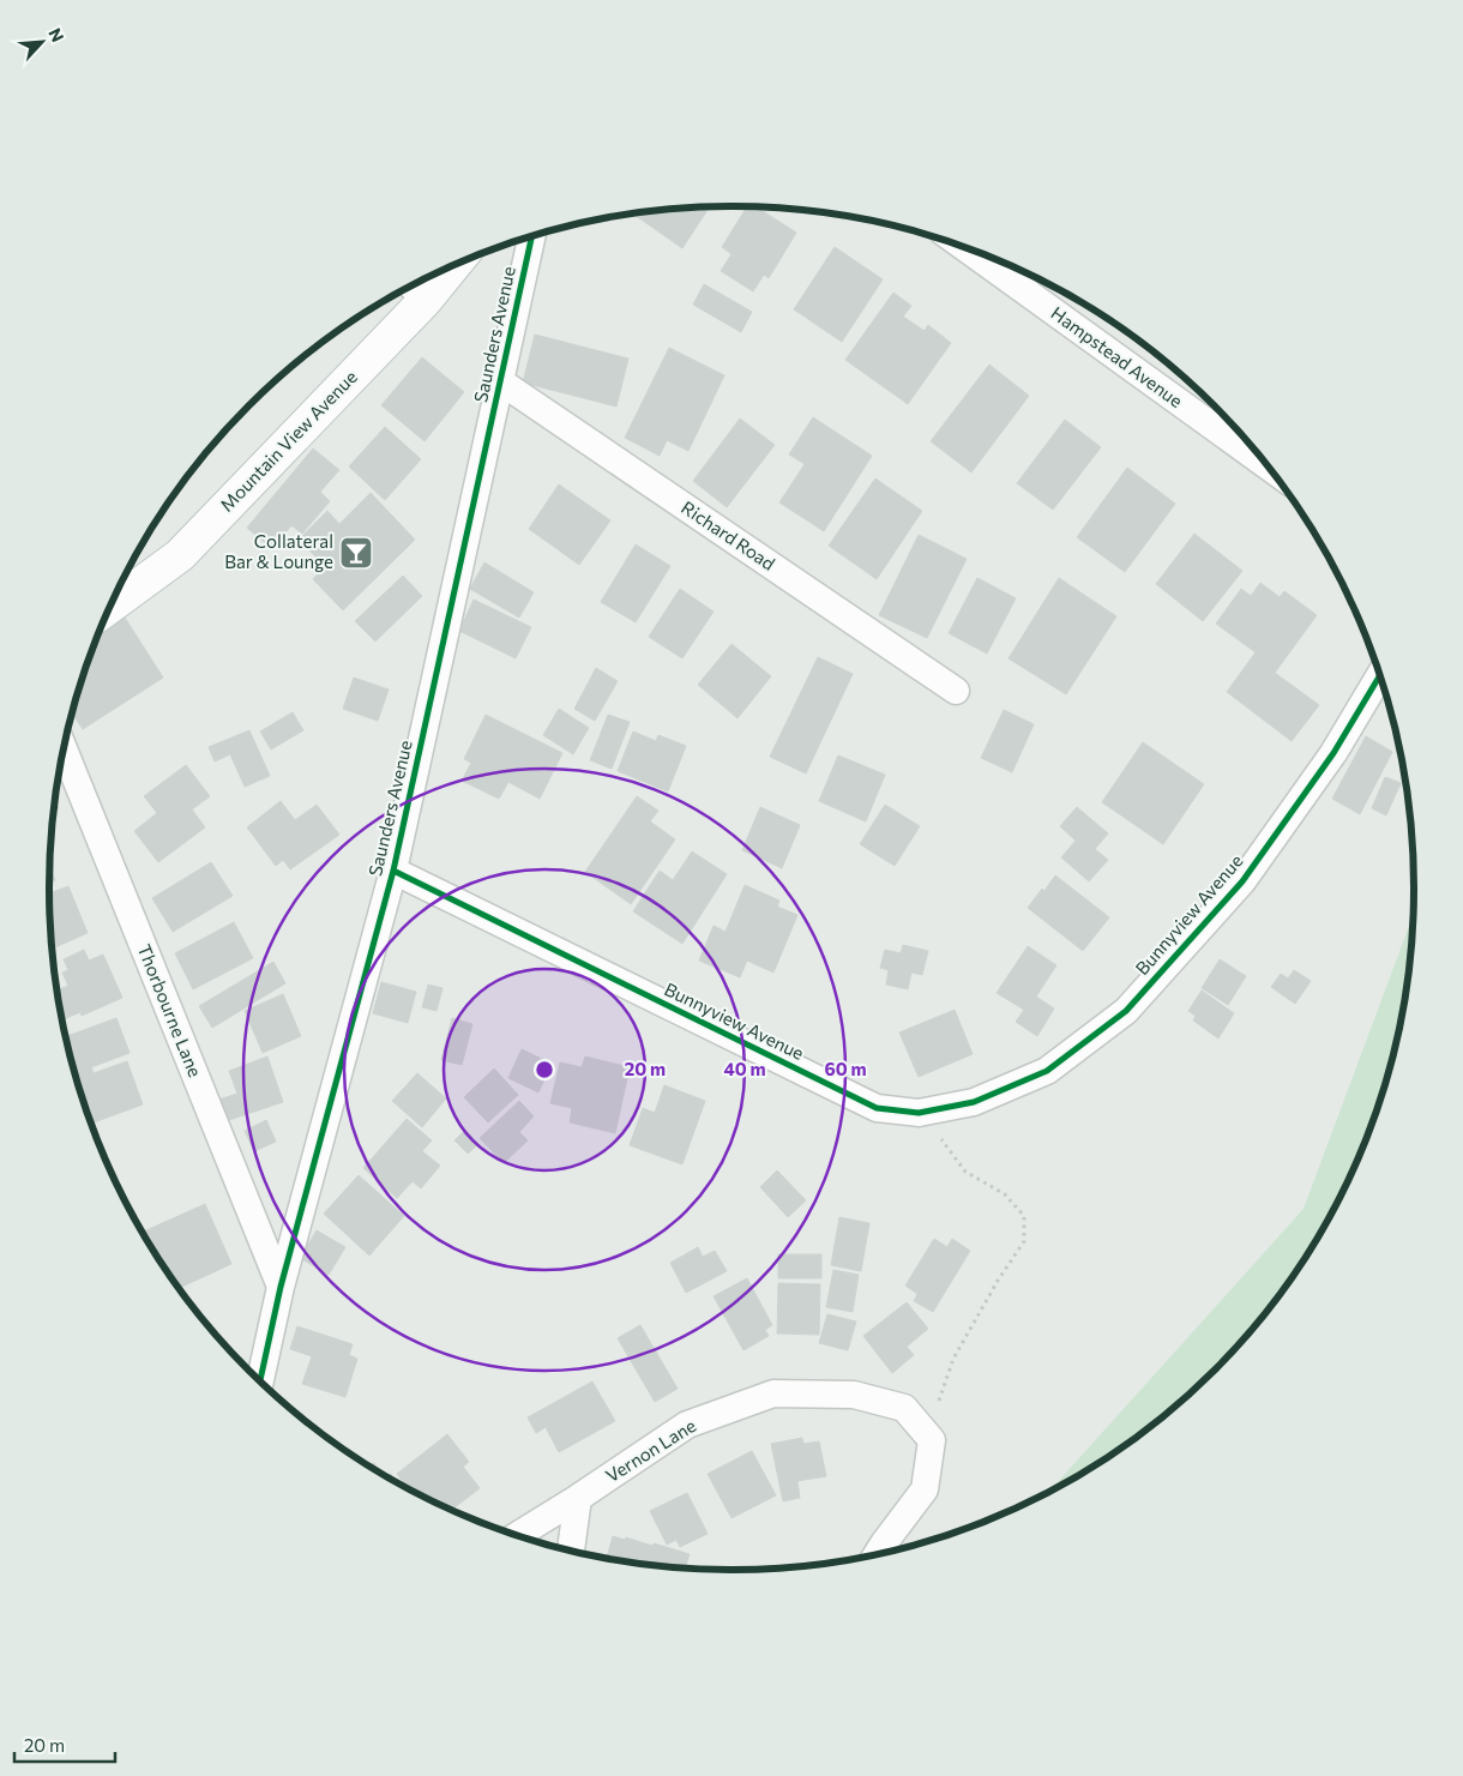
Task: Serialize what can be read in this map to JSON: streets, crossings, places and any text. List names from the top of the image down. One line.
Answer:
{"streets":{"main road":["Mountain View Avenue"],"street":["Saunders Avenue","Hampstead Avenue","Richard Road","Bunnyview Avenue","Thorbourne Lane","Vernon Lane"]},"crossings":[["Saunders Avenue","Richard Road"],["Saunders Avenue","Bunnyview Avenue"],["Saunders Avenue","Thorbourne Lane"]],"places":{"bar":["Collateral Bar & Lounge"]},"scale_bar":"20 m","north":"top right","rings":["20 m","40 m","60 m"]}
